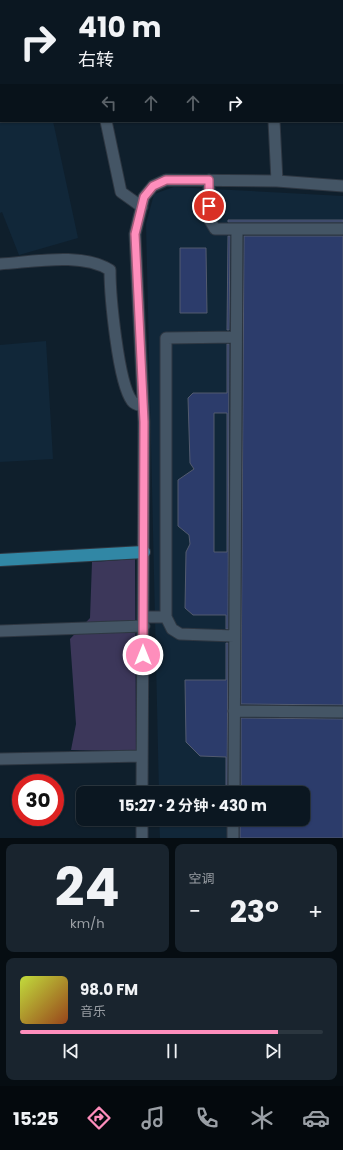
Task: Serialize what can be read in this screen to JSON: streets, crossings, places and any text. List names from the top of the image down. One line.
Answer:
{"page":{"turn":["410 m","右转"],"limit":"30","trip":"15:27 · 2 分钟 · 430 m","tile":[["24","km/h"],"空调"],"heat":["−","23°","+"],"song":["98.0 FM","音乐"],"tabs":"15:25"}}
